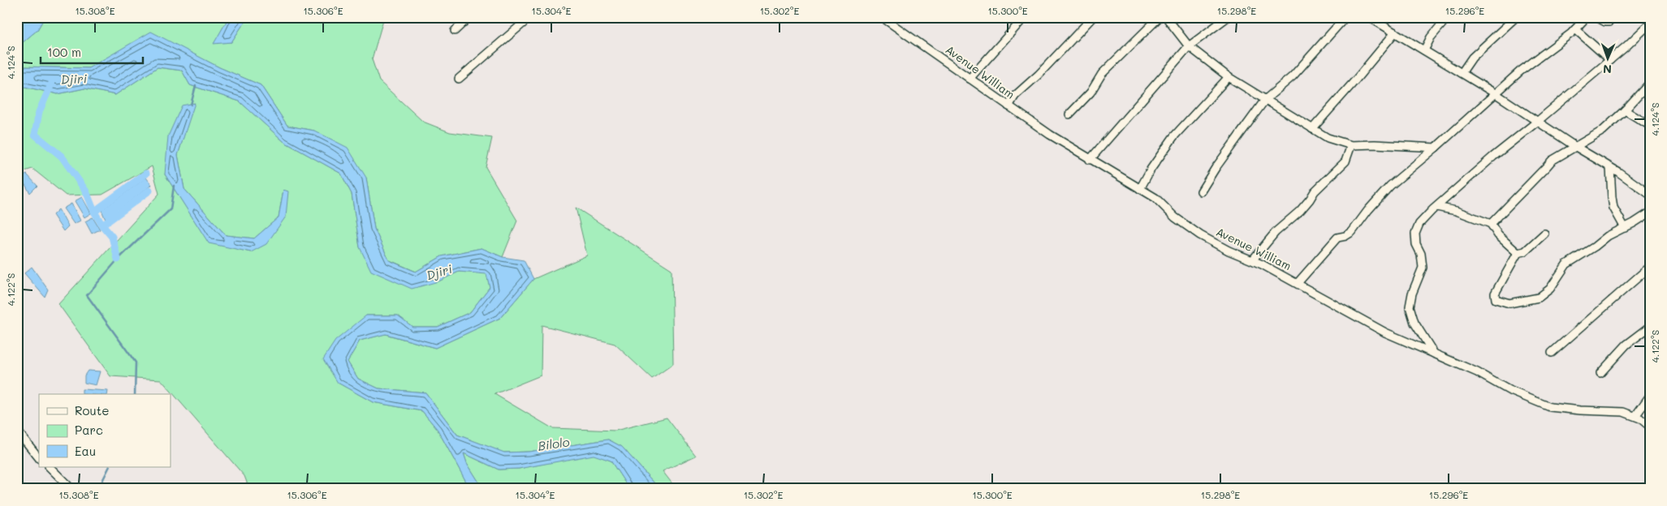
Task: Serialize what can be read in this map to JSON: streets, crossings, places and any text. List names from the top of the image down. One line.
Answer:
{"streets":{"street":["Avenue William"]},"water":["Djiri","Bilolo"],"legend":["Route","Parc","Eau"],"scale_bar":"100 m","north":"bottom","coordinates":["15.308°E","15.306°E","15.304°E","15.302°E","15.300°E","15.298°E","15.296°E","4.124°S","4.122°S"]}
